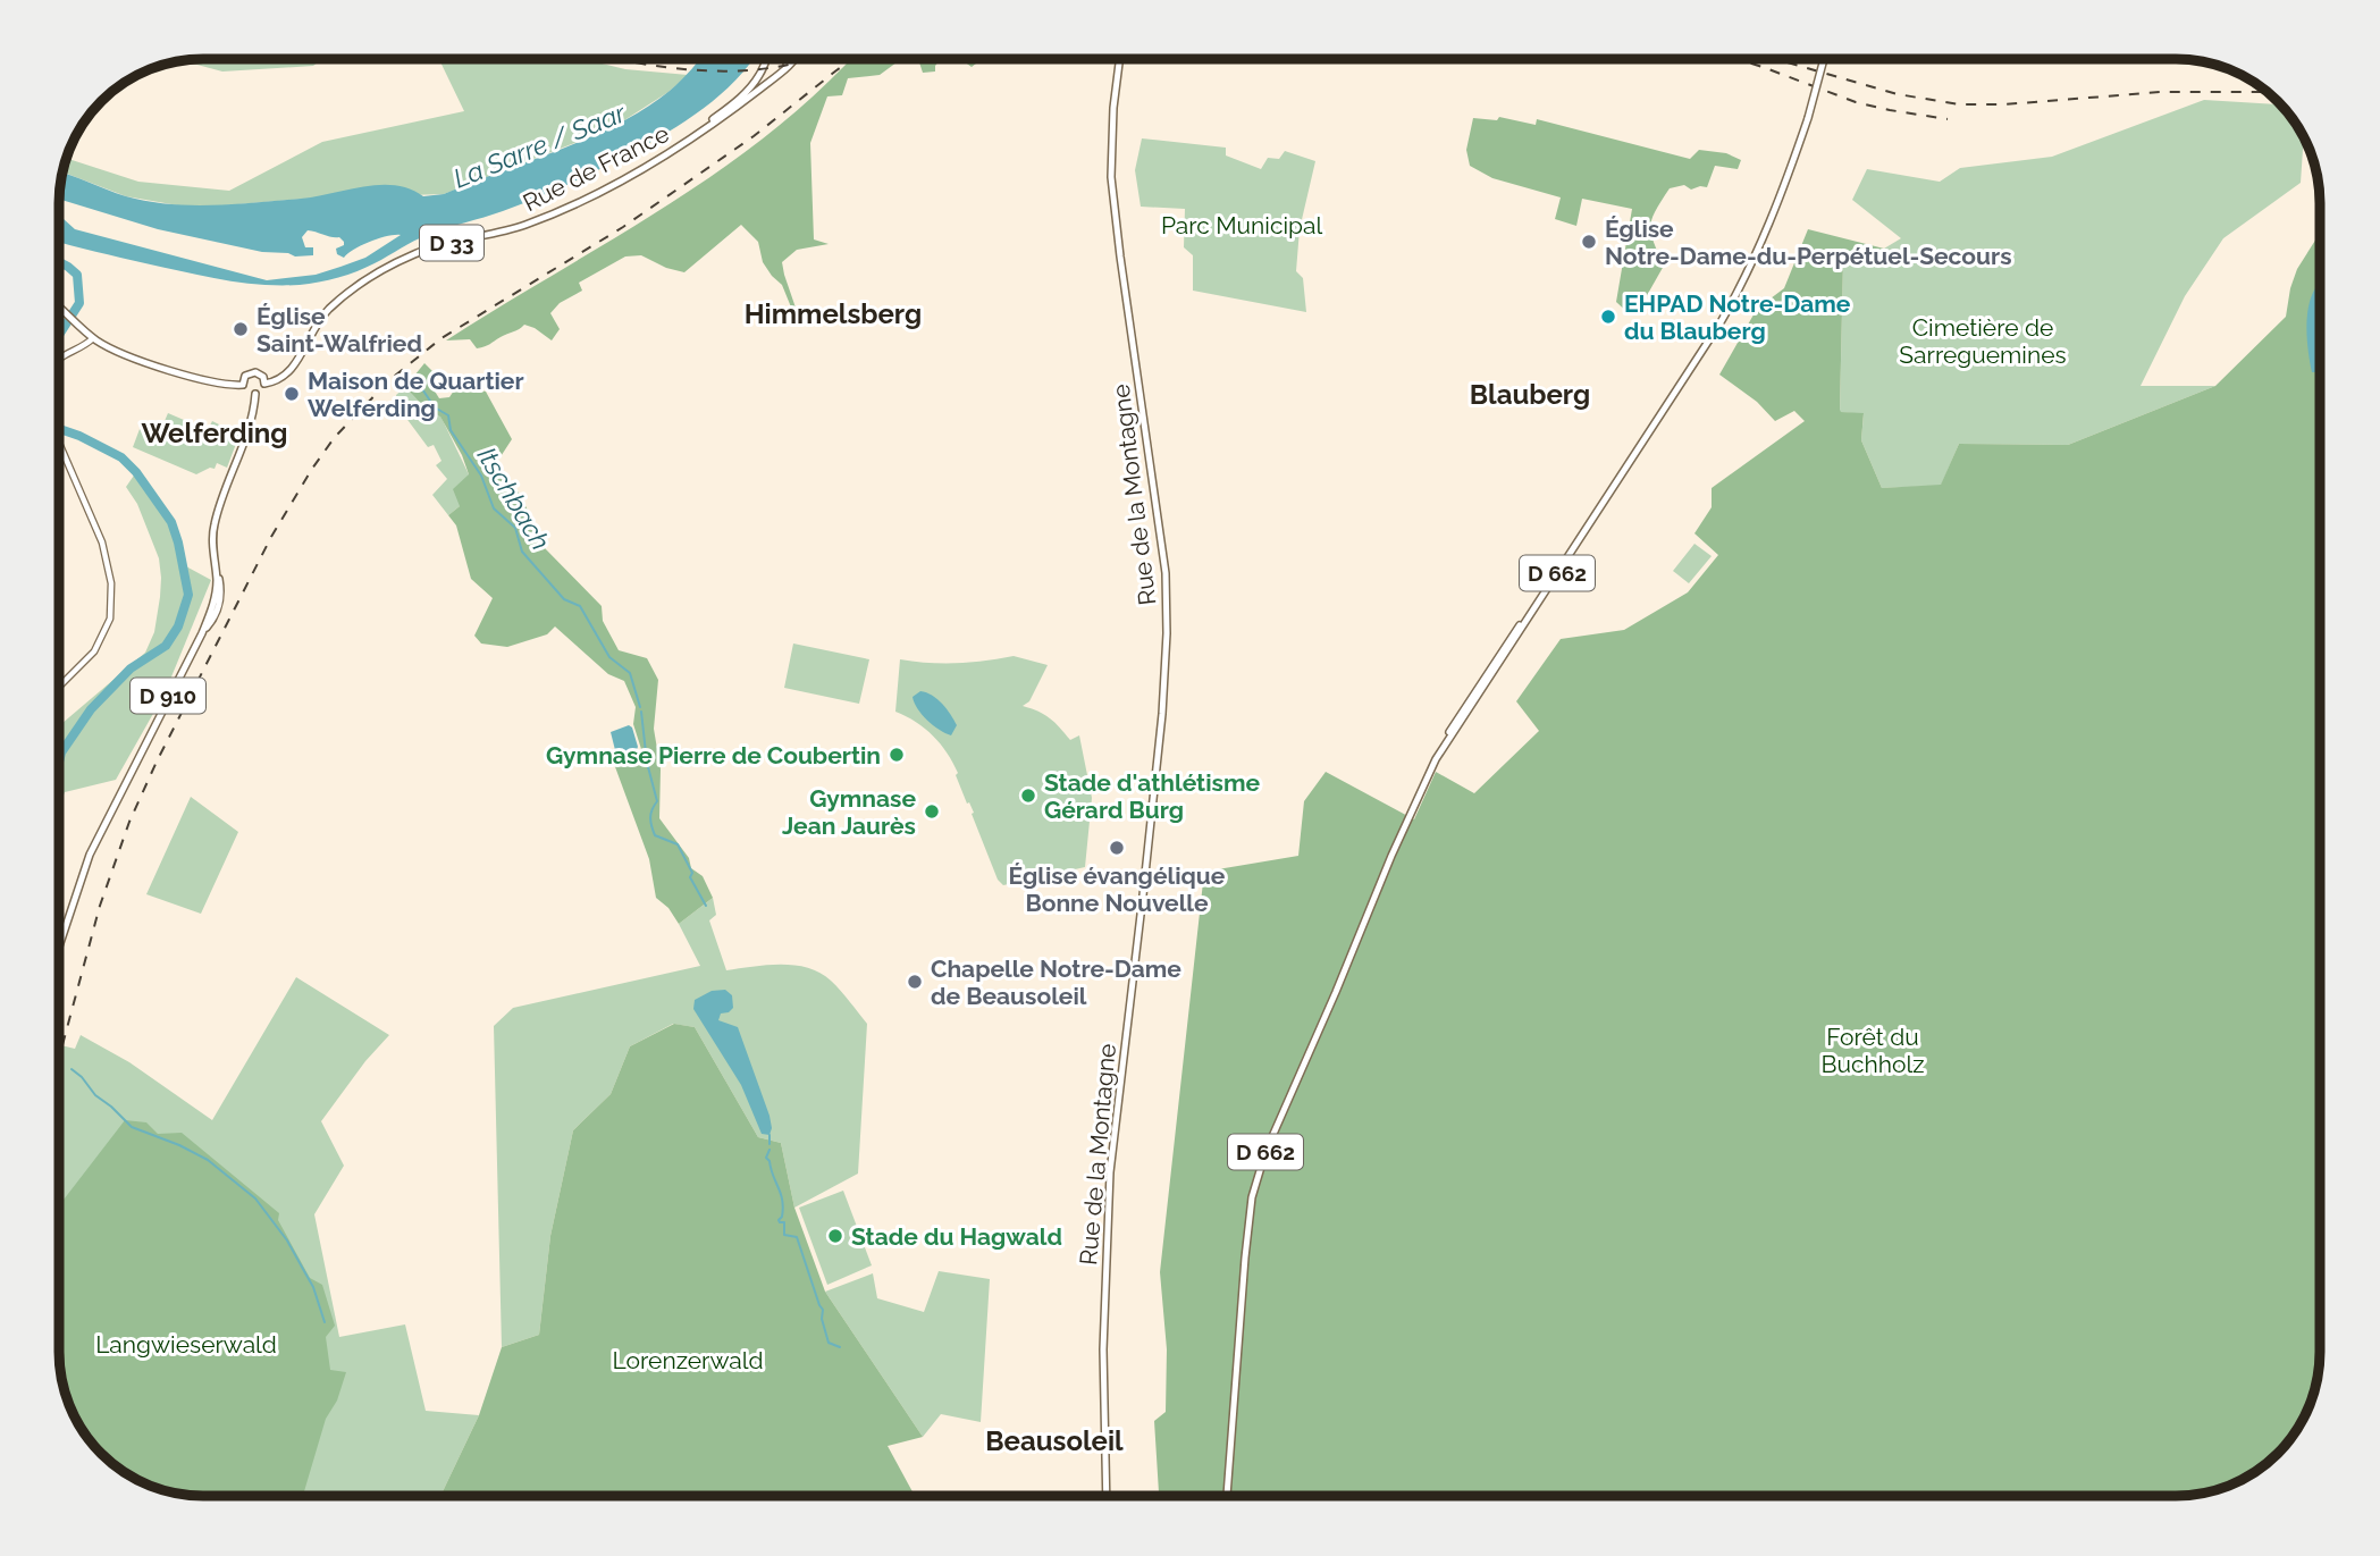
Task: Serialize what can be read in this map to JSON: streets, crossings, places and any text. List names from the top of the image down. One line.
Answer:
{"streets":{"main road":["Rue de France","D 33","Rue de la Montagne","D 662","D 910"]},"crossings":[["Rue de France","D 33"],["Rue de France","D 910"]],"districts":["Himmelsberg","Blauberg","Welferding","Beausoleil"],"water":["La Sarre / Saar","Itschbach"],"parks":["Parc Municipal","Cimetière de Sarreguemines","Forêt du Buchholz","Langwieserwald","Lorenzerwald"],"places":["Église Notre-Dame-du-Perpétuel-Secours","EHPAD Notre-Dame du Blauberg","Église Saint-Walfried","Maison de Quartier Welferding","Gymnase Pierre de Coubertin","Stade d'athlétisme Gérard Burg","Gymnase Jean Jaurès","Église évangélique Bonne Nouvelle","Chapelle Notre-Dame de Beausoleil","Stade du Hagwald"]}
